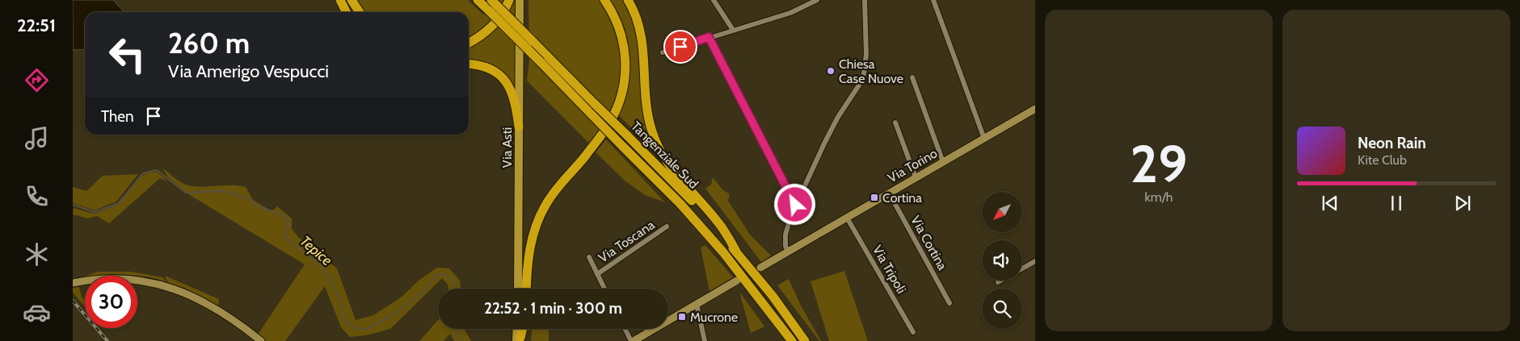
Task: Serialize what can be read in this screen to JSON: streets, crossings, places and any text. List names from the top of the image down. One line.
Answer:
{"streets":{"highway":["Tangenziale Sud"],"main road":["Via Asti"],"street":["Via Torino","Via Toscana","Via Cortina","Via Tripoli"]},"crossings":[["Via Torino","Via Cortina"],["Via Torino","Via Tripoli"]],"water":["Tepice"],"places":{"other":["Chiesa Case Nuove"],"transit":["Cortina","Mucrone"]},"north":"bottom left","page":{"tabs":"22:51","tile":["29","km/h"],"turn":["260 m","Via Amerigo Vespucci"],"then":"Then","song":["Neon Rain","Kite Club"],"limit":"30","trip":"22:52 · 1 min · 300 m"}}
